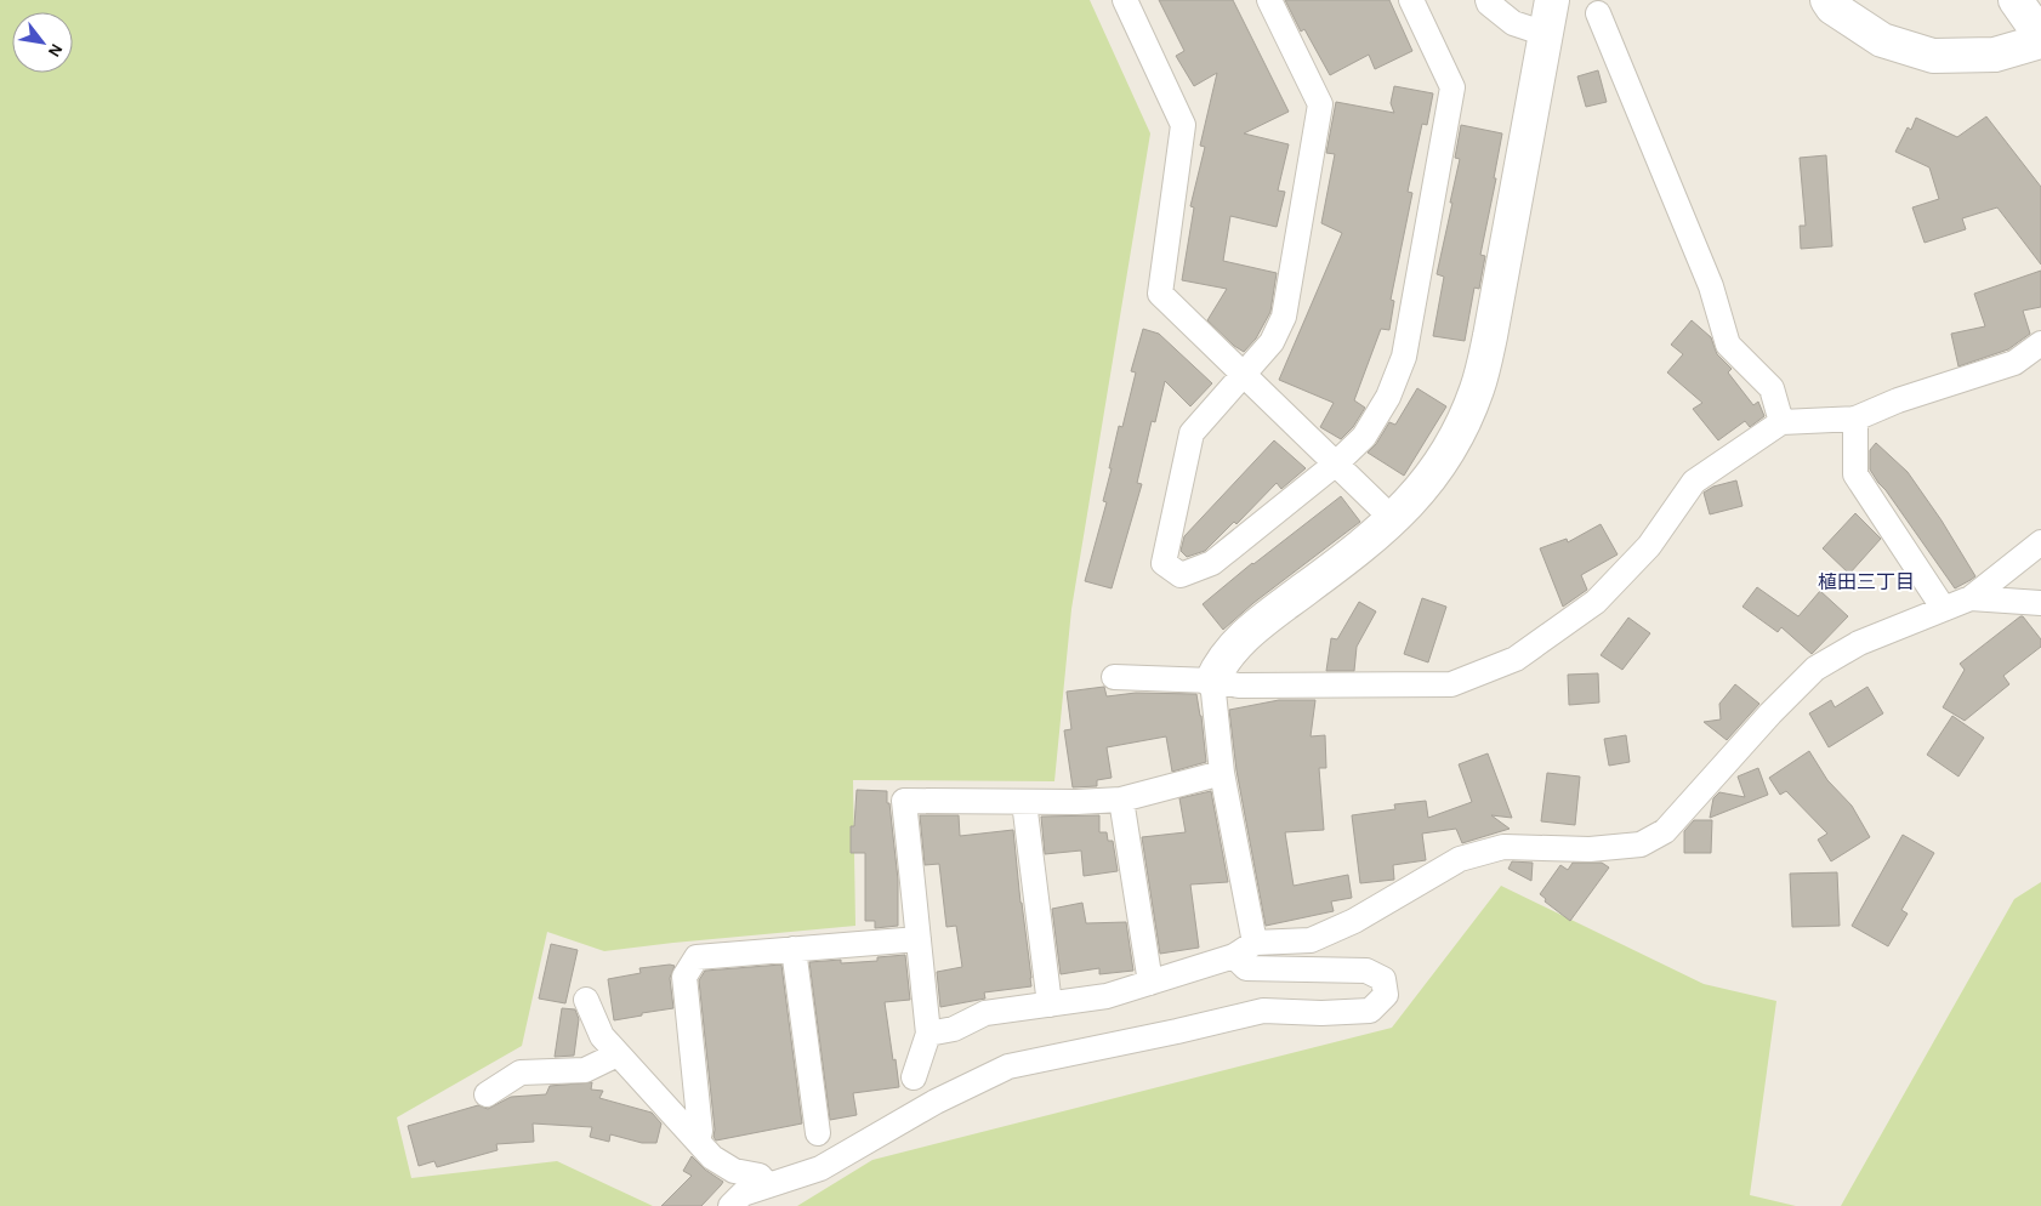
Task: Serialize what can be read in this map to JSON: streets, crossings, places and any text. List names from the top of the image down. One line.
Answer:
{"districts":["植田三丁目"],"north":"bottom right"}
